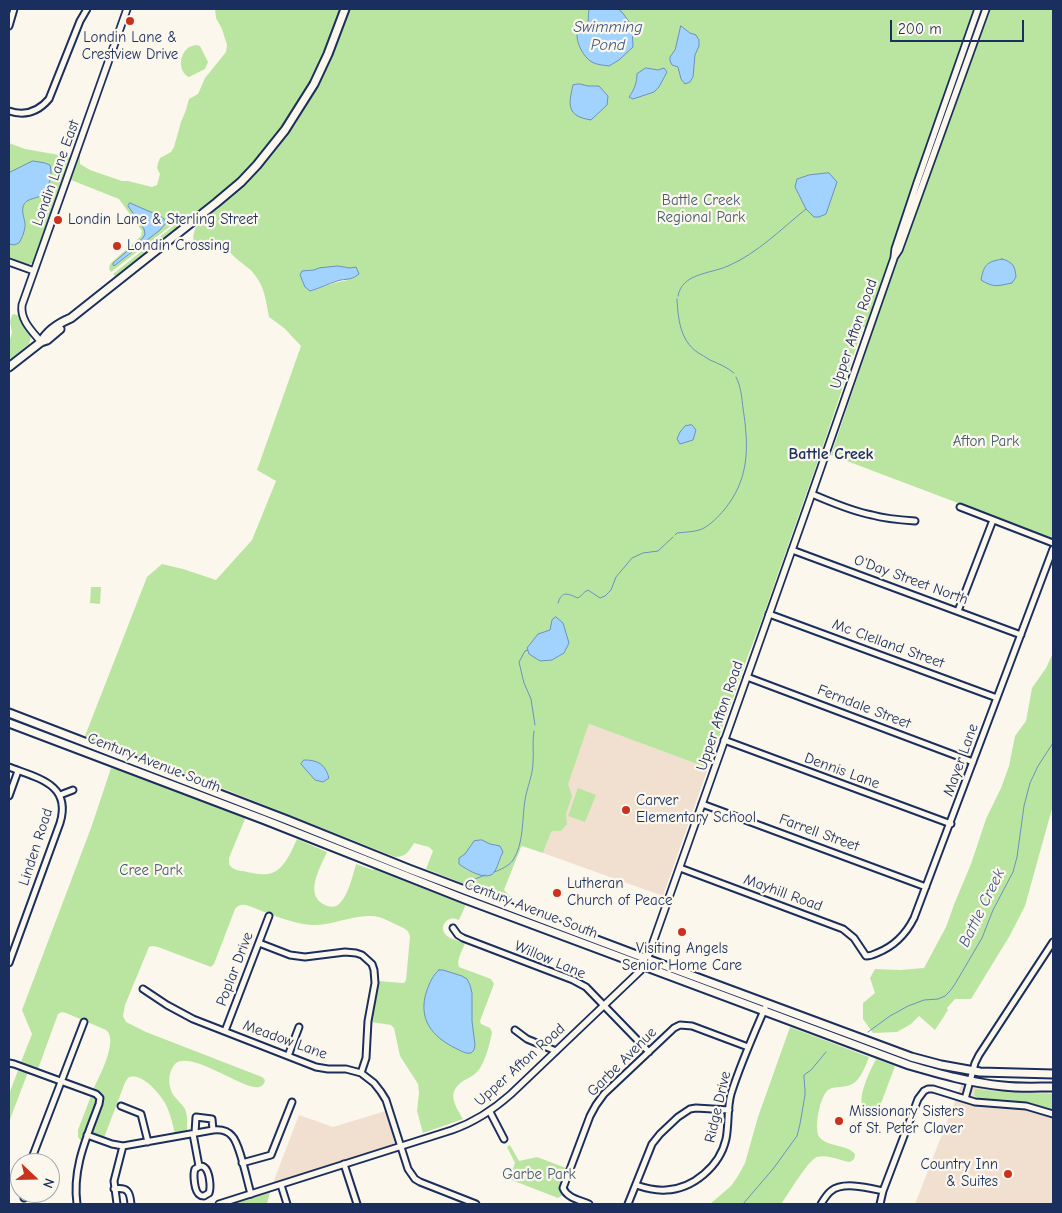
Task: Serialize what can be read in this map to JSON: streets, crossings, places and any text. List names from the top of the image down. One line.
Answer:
{"streets":{"main road":["Century Avenue South"],"street":["Londin Lane East","Upper Afton Road","O'Day Street North","Mc Clelland Street","Ferndale Street","Mayer Lane","Dennis Lane","Farrell Street","Linden Road","Mayhill Road","Willow Lane","Poplar Drive","Meadow Lane","Garbe Avenue","Ridge Drive"]},"crossings":[["Upper Afton Road","O'Day Street North"],["Upper Afton Road","Mc Clelland Street"],["Upper Afton Road","Ferndale Street"],["Upper Afton Road","Century Avenue South"],["Upper Afton Road","Dennis Lane"],["Upper Afton Road","Farrell Street"],["Upper Afton Road","Mayhill Road"],["Upper Afton Road","Willow Lane"],["O'Day Street North","Mayer Lane"],["Mc Clelland Street","Mayer Lane"],["Ferndale Street","Mayer Lane"],["Mayer Lane","Dennis Lane"],["Mayer Lane","Farrell Street"],["Mayer Lane","Mayhill Road"],["Century Avenue South","Ridge Drive"],["Willow Lane","Garbe Avenue"],["Poplar Drive","Meadow Lane"],["Garbe Avenue","Ridge Drive"]],"districts":["Battle Creek"],"water":["Swimming Pond","Battle Creek"],"parks":["Battle Creek Regional Park","Afton Park","Cree Park","Garbe Park"],"places":["Londin Lane & Crestview Drive","Londin Lane & Sterling Street","Londin Crossing","Carver Elementary School","Lutheran Church of Peace","Visiting Angels Senior Home Care","Missionary Sisters of St. Peter Claver","Country Inn & Suites"],"scale_bar":"200 m","north":"right"}
